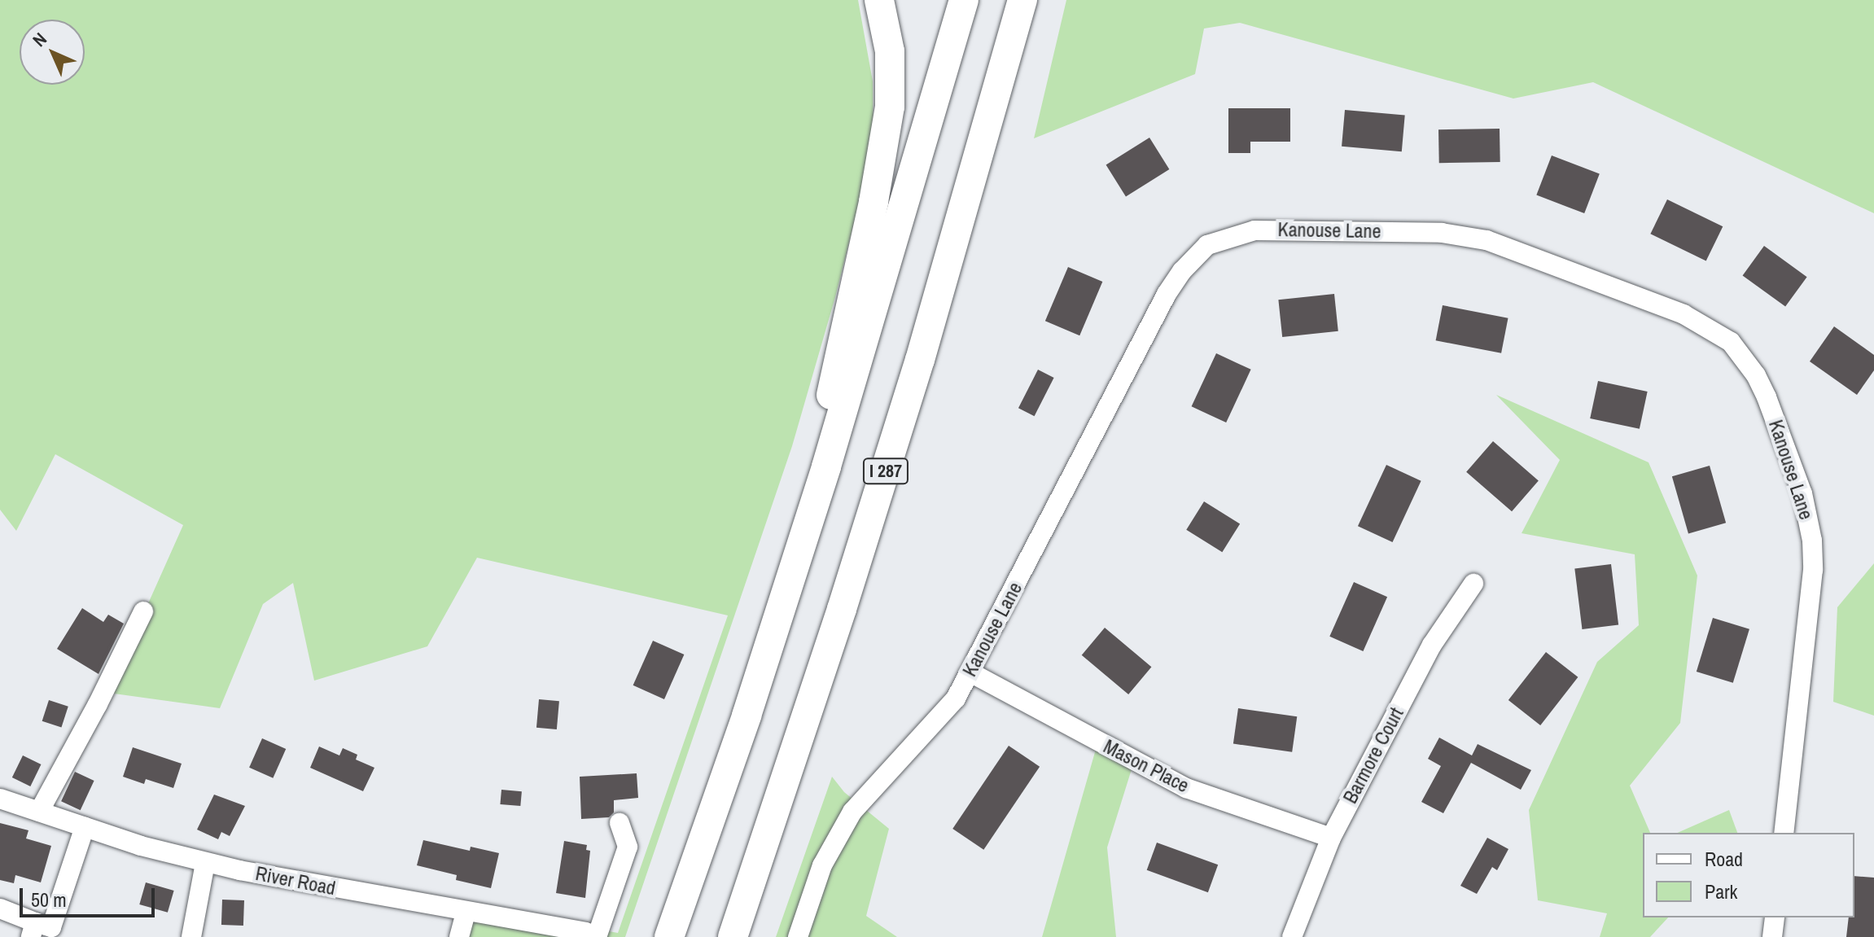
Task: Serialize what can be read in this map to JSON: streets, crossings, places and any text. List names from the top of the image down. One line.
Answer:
{"streets":{"highway":["I 287"],"street":["Kanouse Lane","Barmore Court","Mason Place","River Road"]},"crossings":[["Kanouse Lane","Mason Place"],["Barmore Court","Mason Place"]],"legend":["Road","Park"],"scale_bar":"50 m","north":"top left"}
